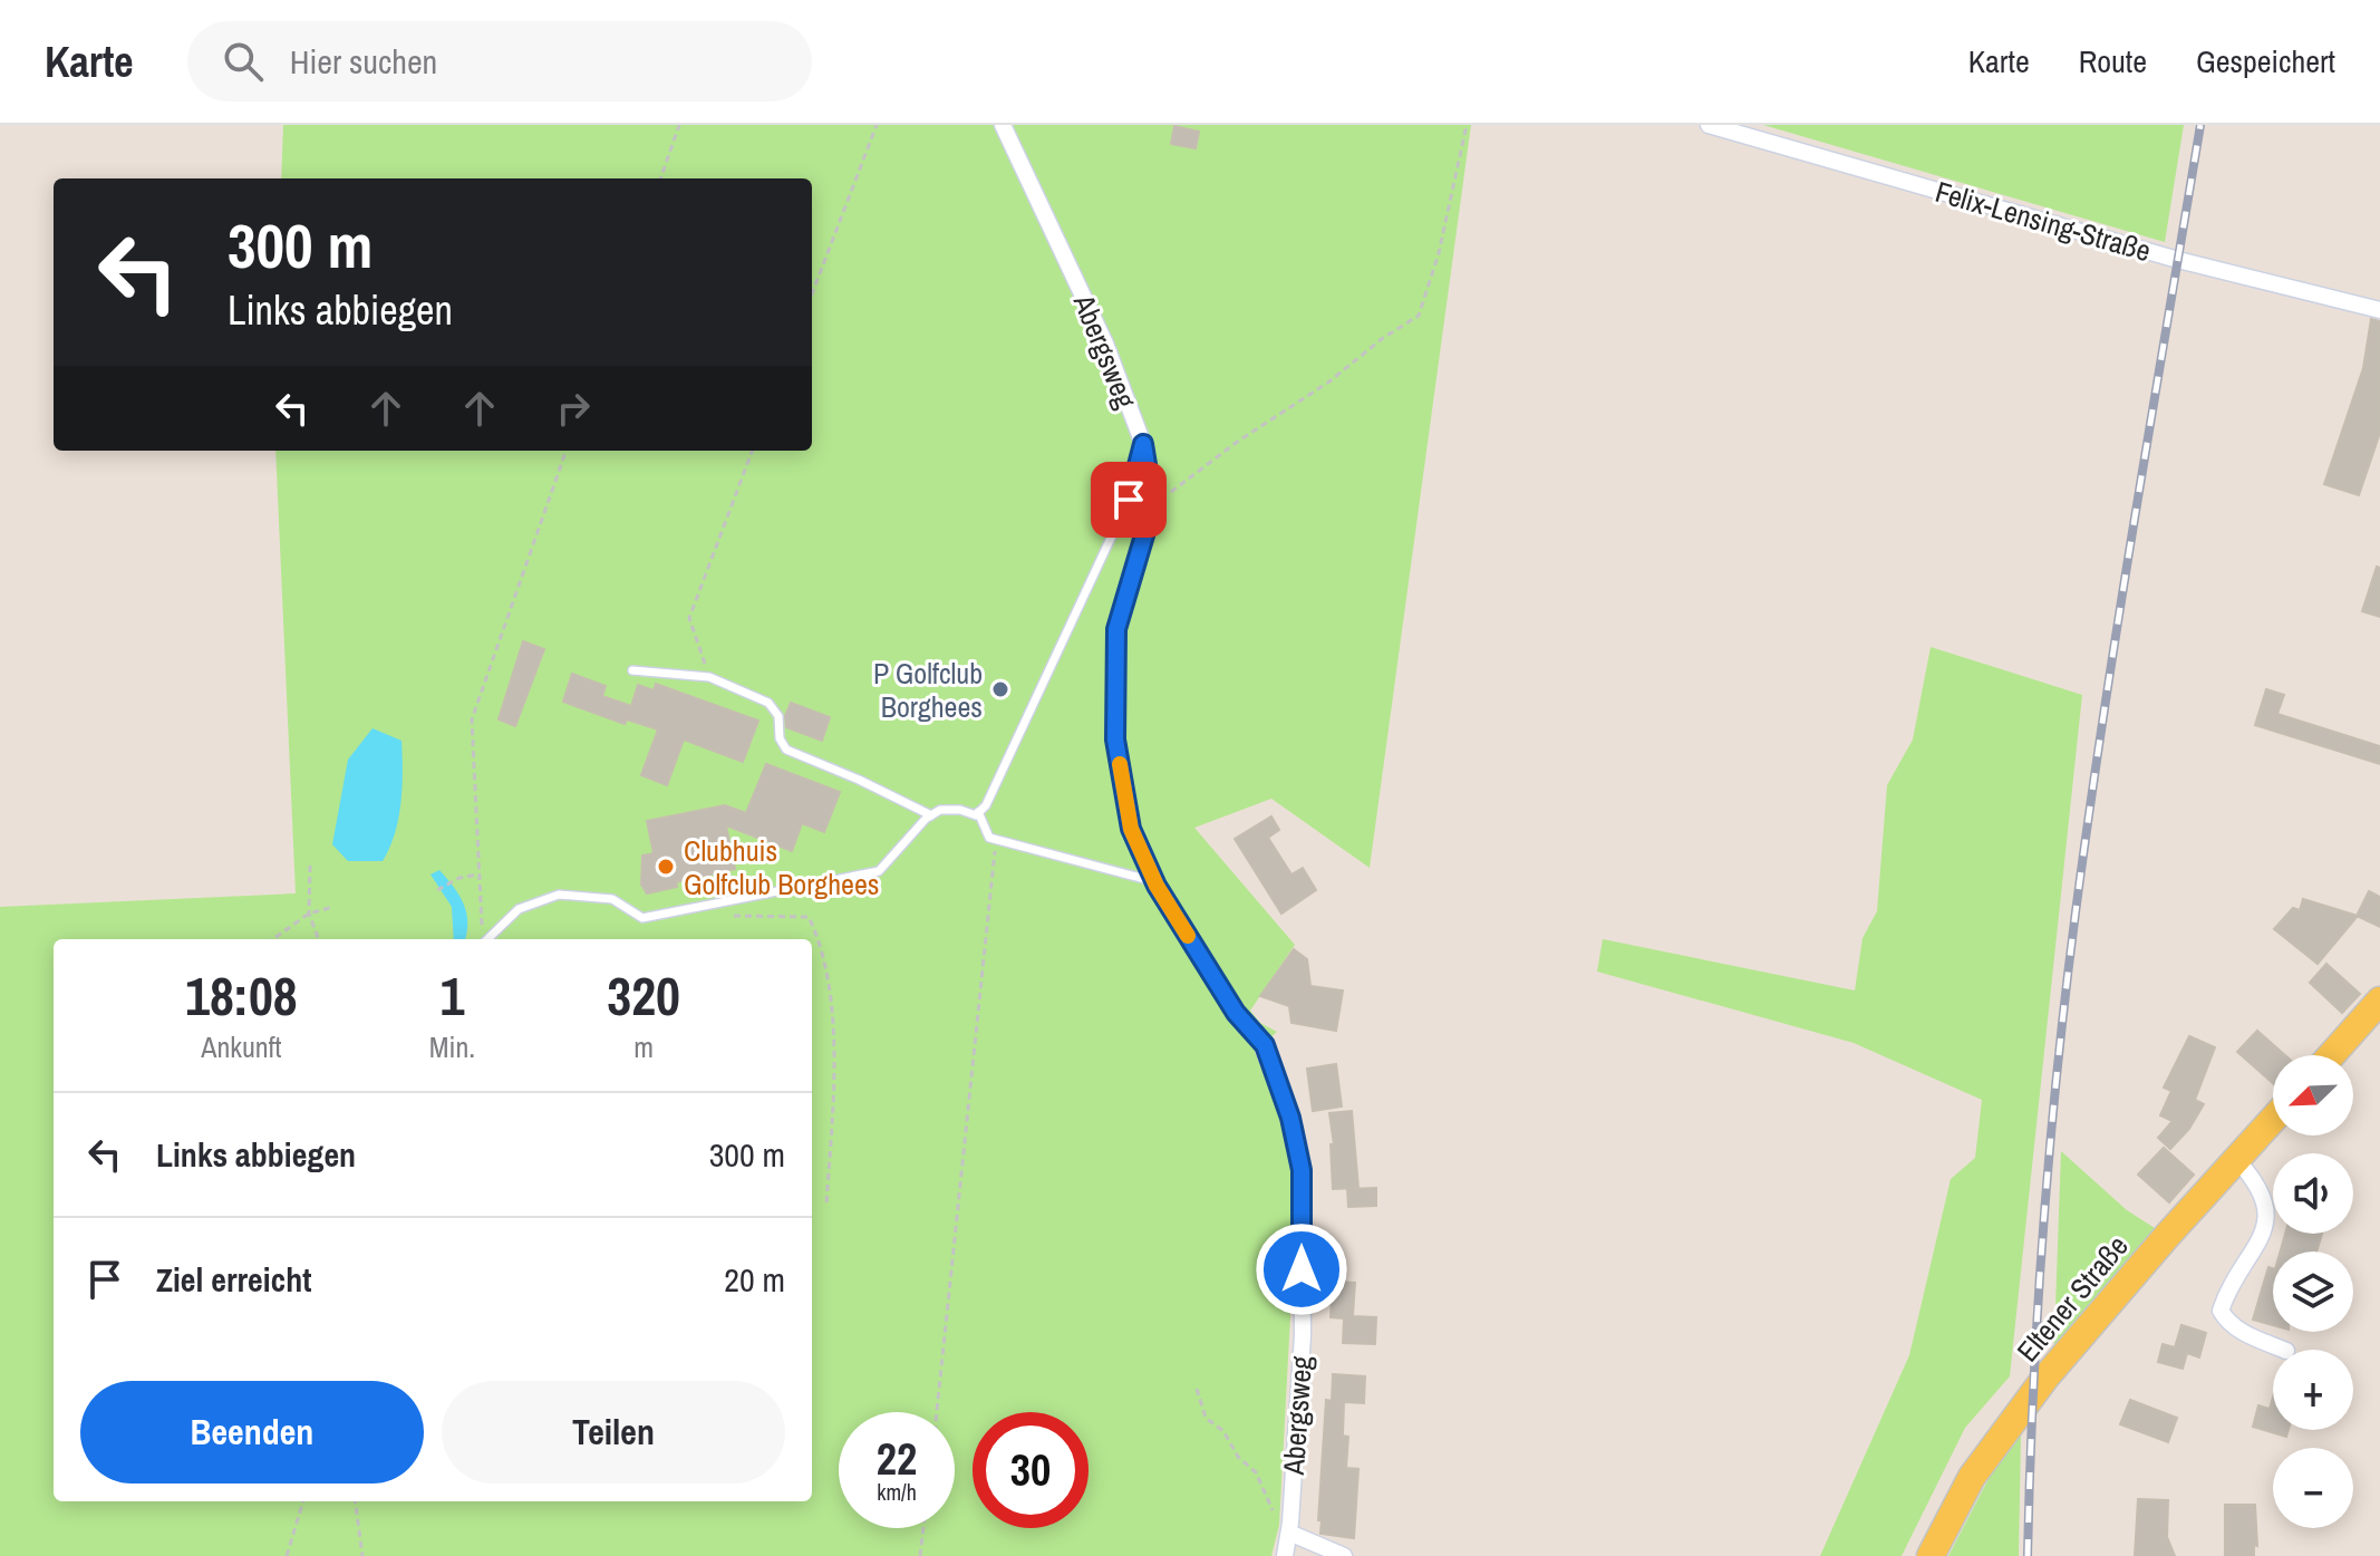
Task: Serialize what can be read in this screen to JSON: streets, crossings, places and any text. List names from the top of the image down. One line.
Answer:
{"streets":{"main road":["Eltener Straße"],"street":["Felix-Lensing-Straße","Abergsweg"]},"places":["P Golfclub Borghees","Clubhuis Golfclub Borghees"],"north":"bottom left","page":{"header":"Karte","search":"Hier suchen","nav":["Karte","Route","Gespeichert"],"turn":["300 m","Links abbiegen"],"eta":["18:08","Ankunft","1","Min.","320","m"],"map_buttons":["+","−"],"list":[{"name":"Links abbiegen","value":"300 m"},{"name":"Ziel erreicht","value":"20 m"}],"buttons":["Beenden","Teilen"],"speed":"22 km/h","limit":"30"}}
